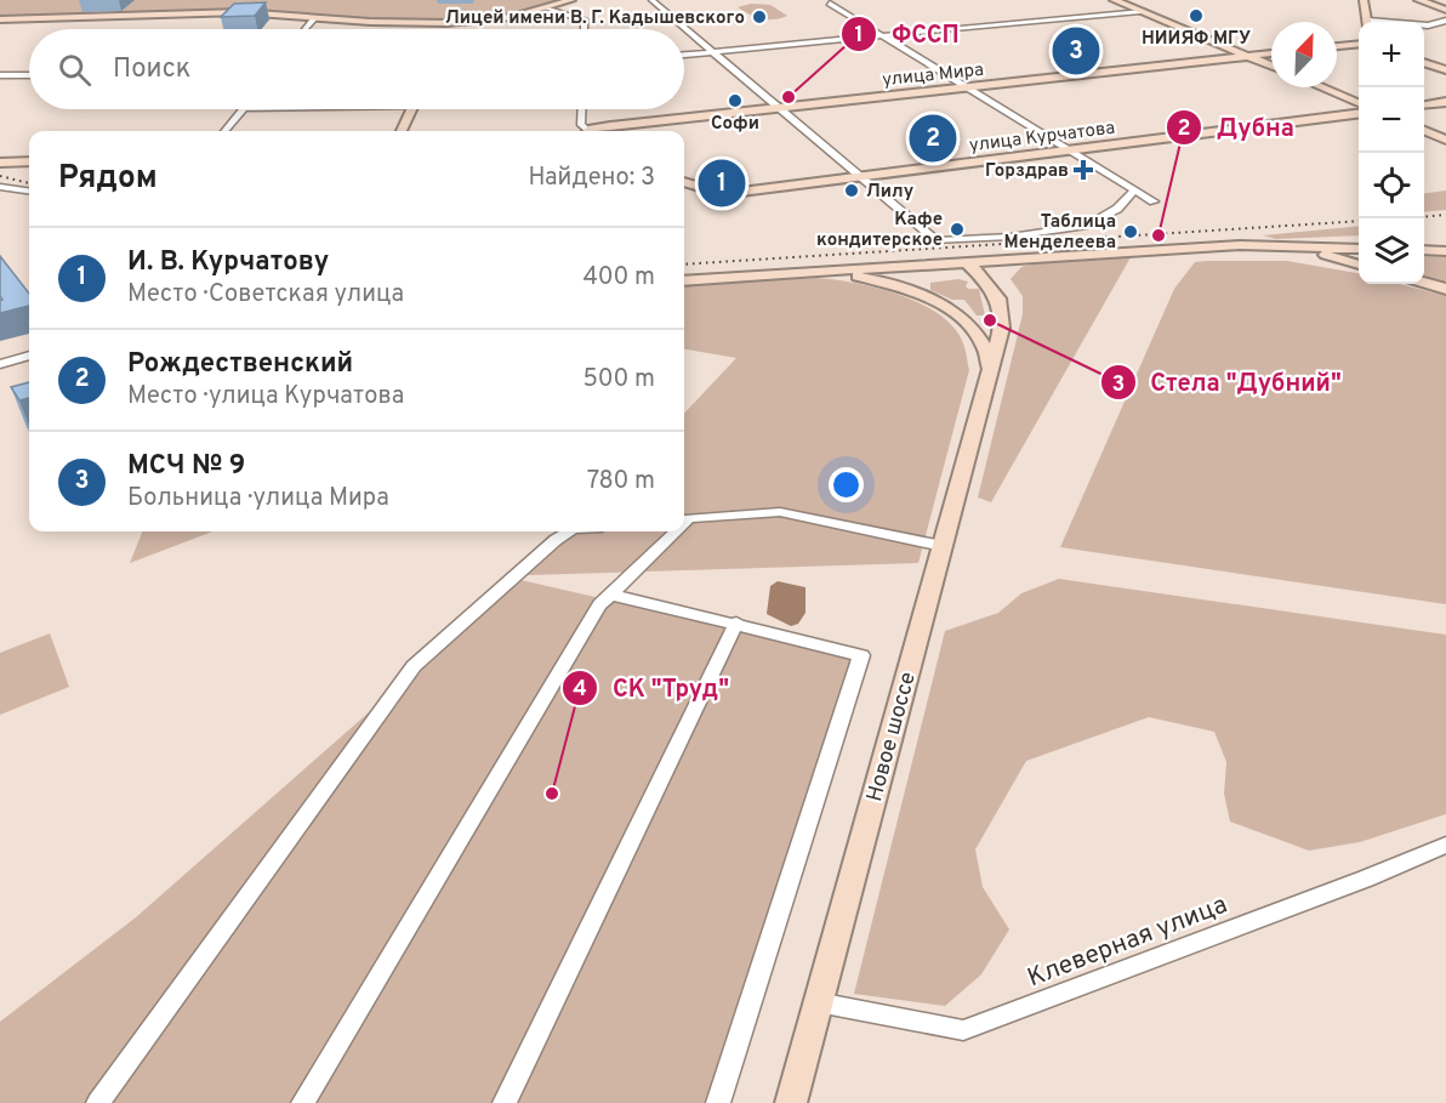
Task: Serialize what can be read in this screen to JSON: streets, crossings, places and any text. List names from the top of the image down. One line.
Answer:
{"streets":{"main road":["улица Мира","улица Курчатова","Новое шоссе"],"street":["Клеверная улица"]},"crossings":[["Новое шоссе","Клеверная улица"]],"places":{"other":["НИИЯФ МГУ","Лицей имени В. Г. Кадышевского","ФССП","Софи","Лилу","Кафе кондитерское","Таблица Менделеева","Дубна","Стела \"Дубний\"","СК \"Труд\""],"health":["Горздрав"]},"north":"top right","page":{"map_buttons":["+","−"],"pins":["3","2","1"],"search":"Поиск","heading":["Рядом","Найдено: 3"],"list":[{"mark":"1","name":"И. В. Курчатову","note":"Место · Советская улица","value":"400 m"},{"mark":"2","name":"Рождественский","note":"Место · улица Курчатова","value":"500 m"},{"mark":"3","name":"МСЧ № 9","note":"Больница · улица Мира","value":"780 m"}]}}
